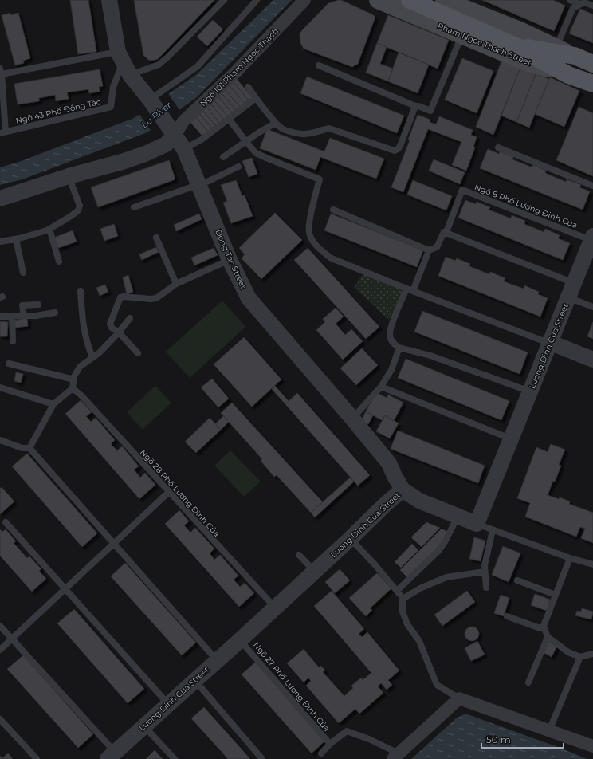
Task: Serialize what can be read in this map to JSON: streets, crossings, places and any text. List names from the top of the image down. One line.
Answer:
{"streets":{"main road":["Pham Ngoc Thach Street"],"street":["Ngõ 101 Phạm Ngọc Thạch","Dong Tac Street","Luong Dinh Cua Street"],"lane":["Ngõ 43 Phố Đông Tác","Ngõ 8 Phố Lương Định Của","Ngõ 28 Phố Lương Đình Của","Ngõ 27 Phố Lương Định Của"]},"crossings":[["Ngõ 101 Phạm Ngọc Thạch","Dong Tac Street"],["Ngõ 43 Phố Đông Tác","Dong Tac Street"],["Ngõ 8 Phố Lương Định Của","Luong Dinh Cua Street"],["Dong Tac Street","Luong Dinh Cua Street"],["Luong Dinh Cua Street","Ngõ 28 Phố Lương Đình Của"],["Luong Dinh Cua Street","Ngõ 27 Phố Lương Định Của"]],"water":["Lu River"],"scale_bar":"50 m"}
